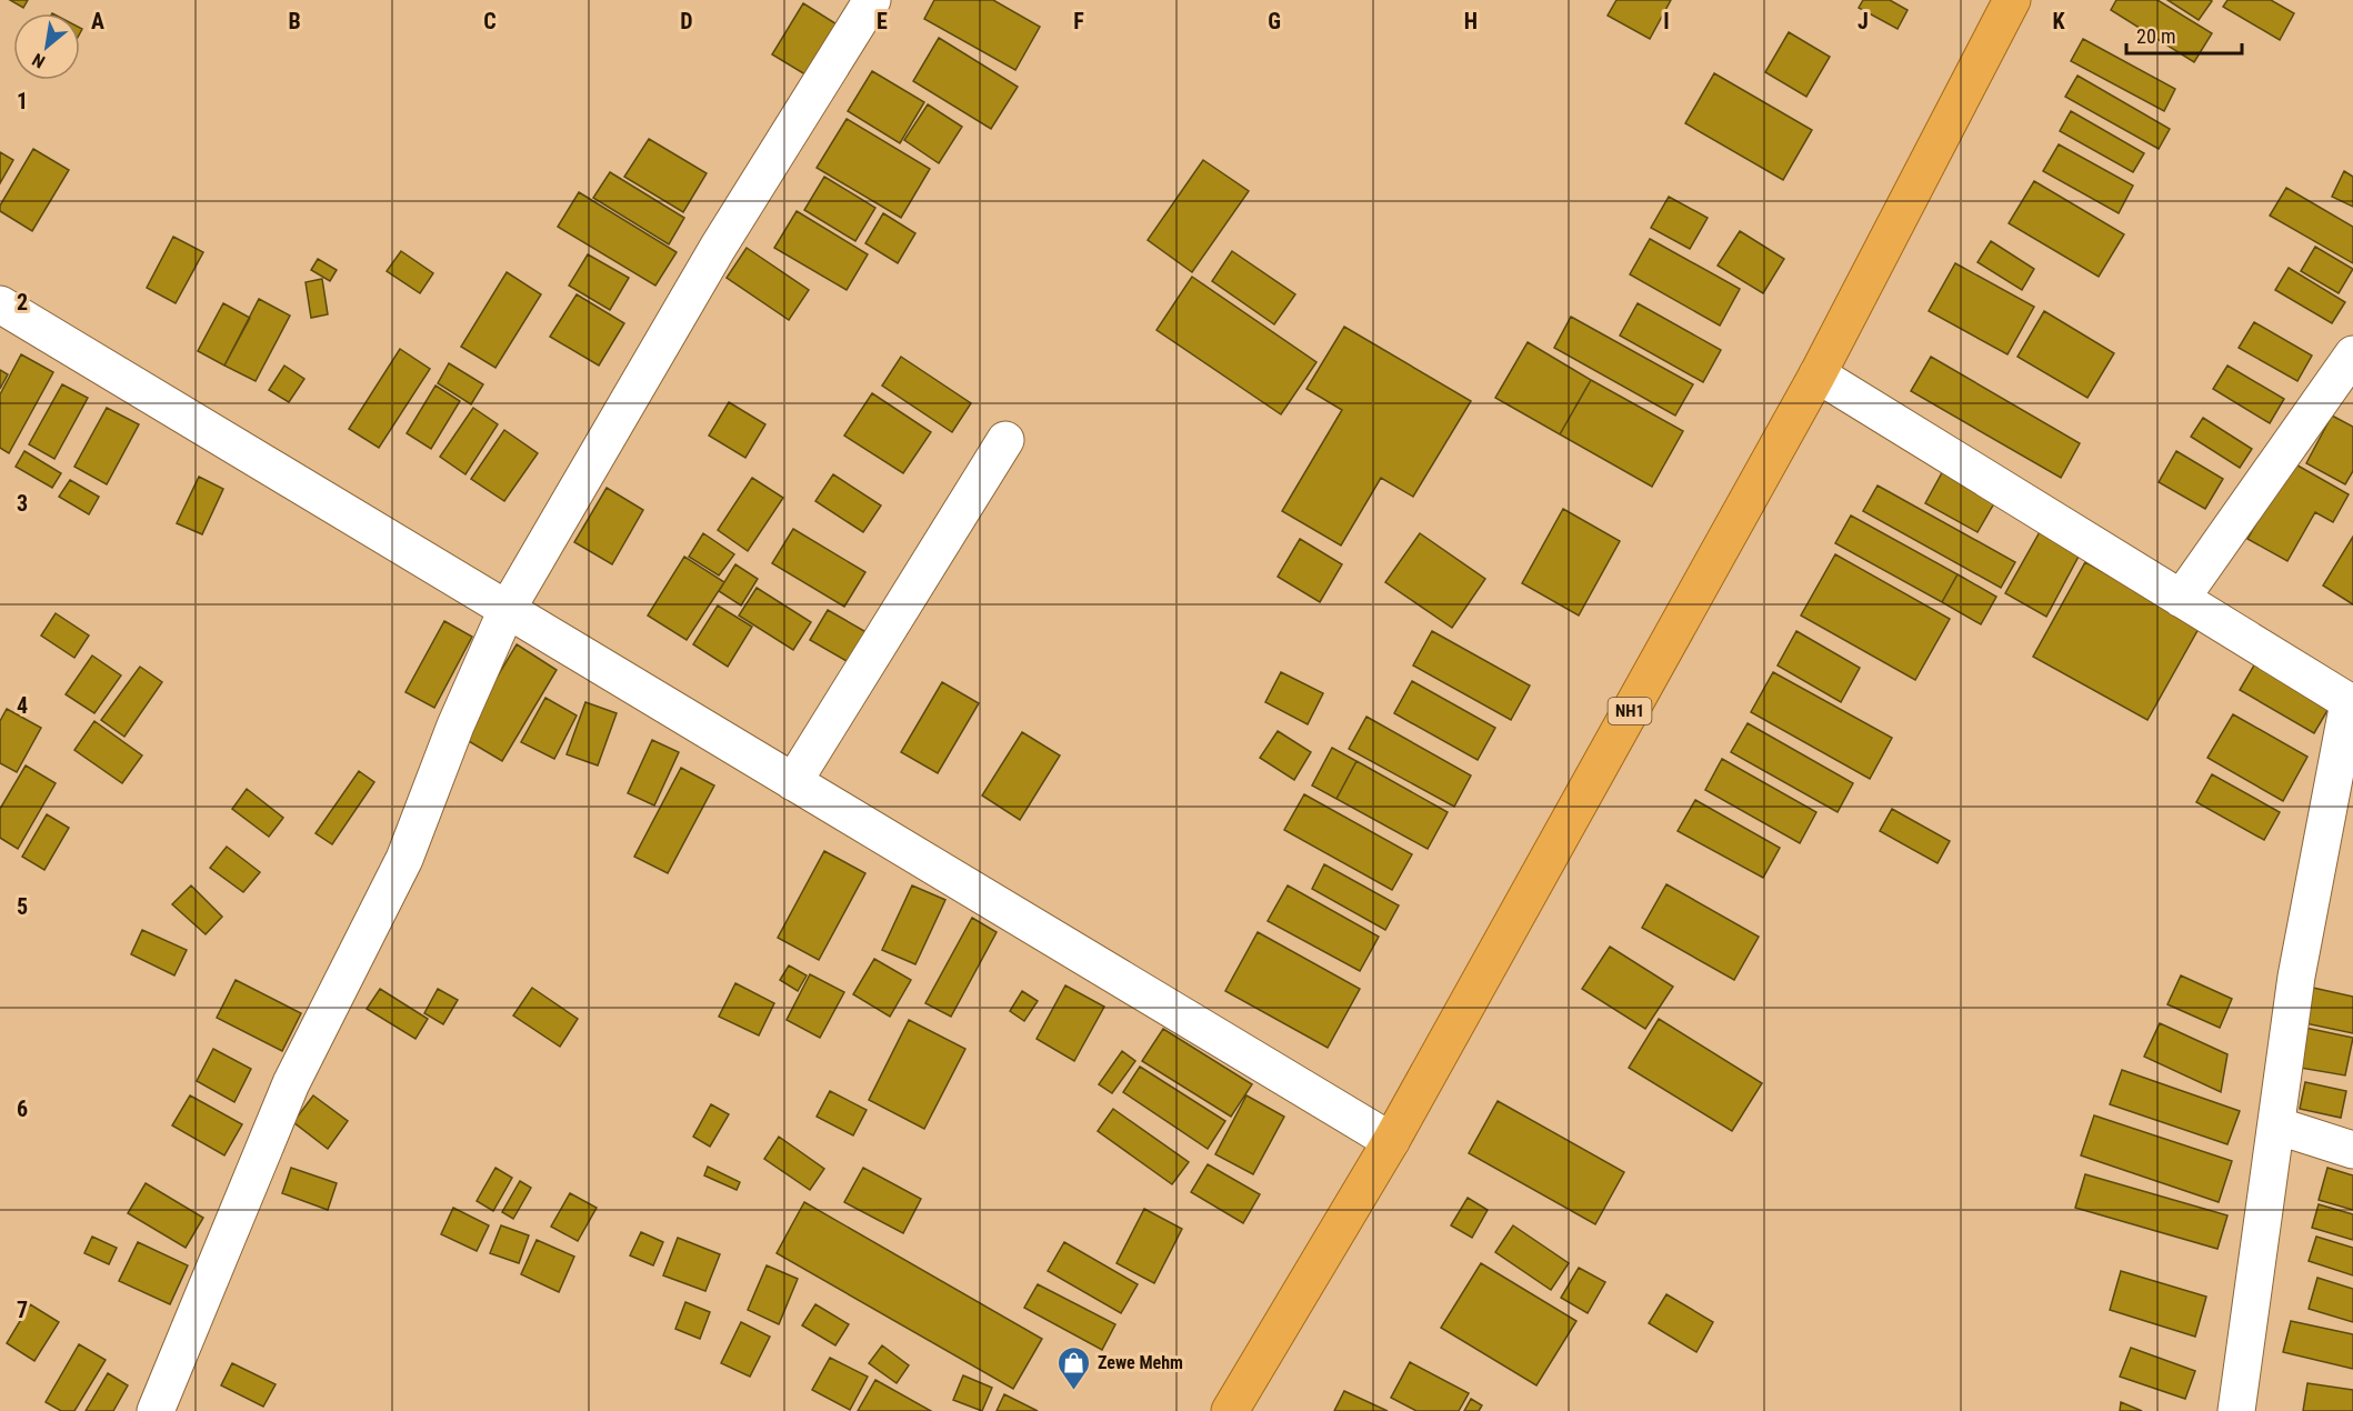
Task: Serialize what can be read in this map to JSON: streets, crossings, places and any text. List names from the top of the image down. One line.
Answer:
{"streets":{"highway":["NH1"]},"places":{"shop":["Zewe Mehm"]},"scale_bar":"20 m","north":"bottom left","grid":{"columns":["A","B","C","D","E","F","G","H","I","J","K"],"rows":["1","2","3","4","5","6","7"]}}
